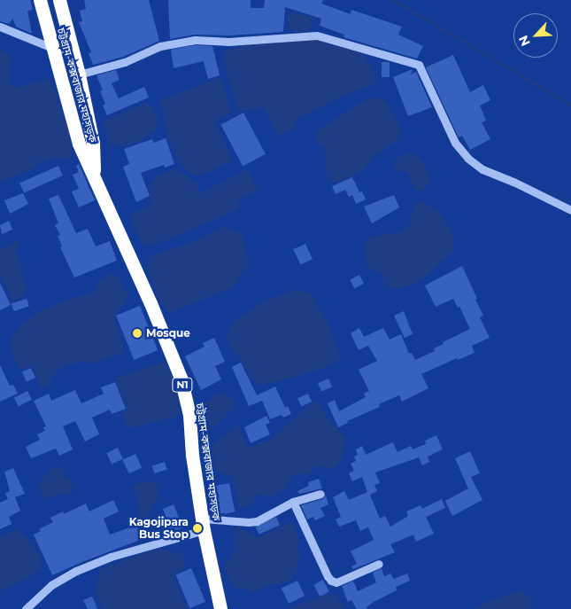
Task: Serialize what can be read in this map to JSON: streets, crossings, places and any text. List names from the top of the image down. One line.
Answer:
{"streets":{"highway":["চট্টগ্রাম-কক্সবাজার মহাসড়ক","N1"]},"places":["Mosque","Kagojipara Bus Stop"],"north":"bottom left"}
